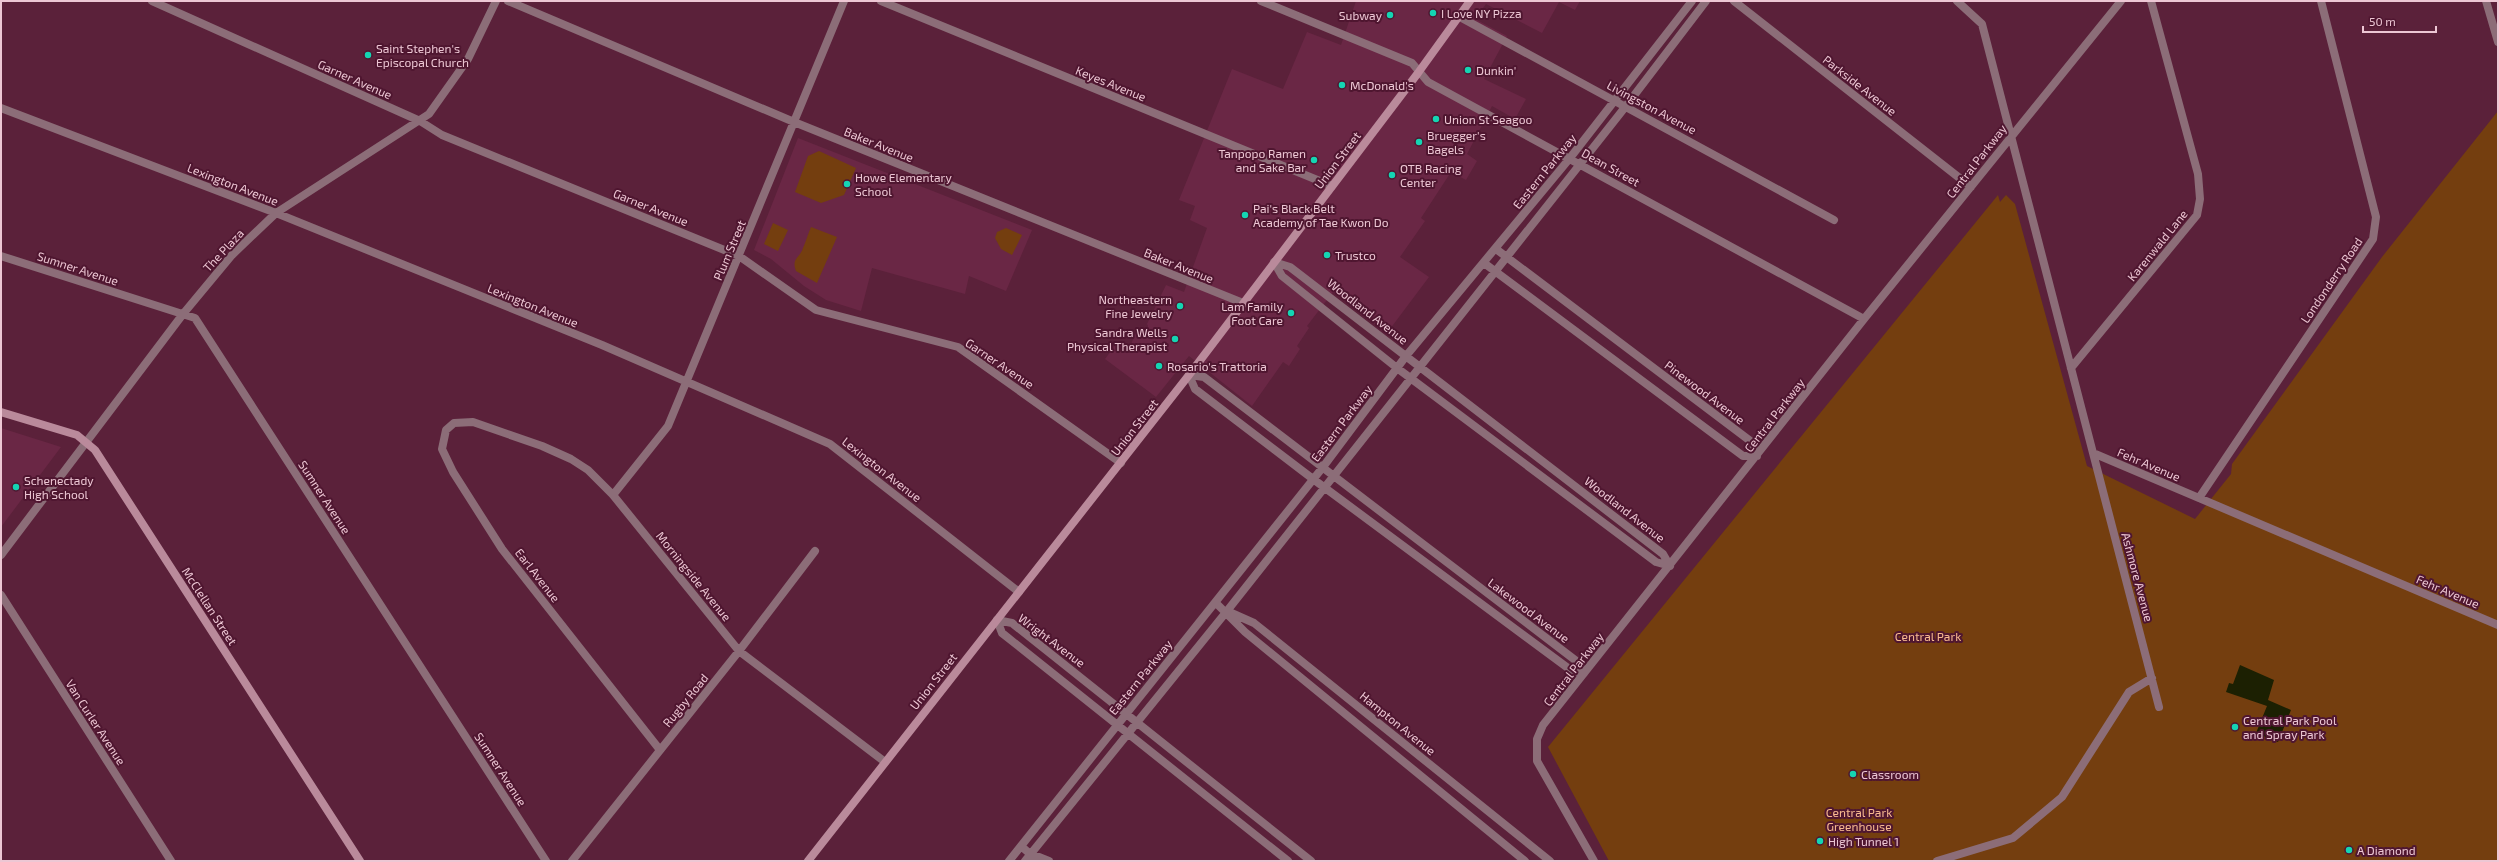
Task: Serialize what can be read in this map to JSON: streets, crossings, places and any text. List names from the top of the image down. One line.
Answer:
{"streets":{"main road":["Union Street","McClellan Street"],"street":["Garner Avenue","Keyes Avenue","Parkside Avenue","Livingston Avenue","Baker Avenue","Central Parkway","Dean Street","Eastern Parkway","Lexington Avenue","Karenwald Lane","The Plaza","Plum Street","Sumner Avenue","Londonderry Road","Woodland Avenue","Pinewood Avenue","Fehr Avenue","Earl Avenue","Morningside Avenue","Ashmore Avenue","Lakewood Avenue","Wright Avenue","Rugby Road","Van Curler Avenue","Hampton Avenue"]},"crossings":[["Garner Avenue","Union Street"],["Garner Avenue","The Plaza"],["Garner Avenue","Plum Street"],["Keyes Avenue","Union Street"],["Parkside Avenue","Central Parkway"],["Livingston Avenue","Union Street"],["Livingston Avenue","Eastern Parkway"],["Baker Avenue","Union Street"],["Baker Avenue","Plum Street"],["Union Street","Dean Street"],["Union Street","Lexington Avenue"],["Union Street","Woodland Avenue"],["Union Street","Morningside Avenue"],["Union Street","Lakewood Avenue"],["Union Street","Wright Avenue"],["Central Parkway","Dean Street"],["Central Parkway","Woodland Avenue"],["Central Parkway","Pinewood Avenue"],["Central Parkway","Lakewood Avenue"],["Dean Street","Eastern Parkway"],["Eastern Parkway","Woodland Avenue"],["Eastern Parkway","Pinewood Avenue"],["Eastern Parkway","Lakewood Avenue"],["Eastern Parkway","Wright Avenue"],["Eastern Parkway","Hampton Avenue"],["Lexington Avenue","The Plaza"],["Lexington Avenue","Plum Street"],["The Plaza","Sumner Avenue"],["The Plaza","McClellan Street"],["Plum Street","Morningside Avenue"],["Londonderry Road","Fehr Avenue"],["Fehr Avenue","Ashmore Avenue"],["Earl Avenue","Morningside Avenue"],["Earl Avenue","Rugby Road"],["Morningside Avenue","Rugby Road"]],"parks":["Central Park","Central Park Greenhouse"],"places":["I Love NY Pizza","Subway","Saint Stephen's Episcopal Church","Dunkin'","McDonald's","Union St Seagoo","Bruegger's Bagels","Tanpopo Ramen and Sake Bar","OTB Racing Center","Howe Elementary School","Pai's Black Belt Academy of Tae Kwon Do","Trustco","Northeastern Fine Jewelry","Lam Family Foot Care","Sandra Wells Physical Therapist","Rosario's Trattoria","Schenectady High School","Central Park Pool and Spray Park","Classroom","High Tunnel 1","A Diamond"],"scale_bar":"50 m"}
